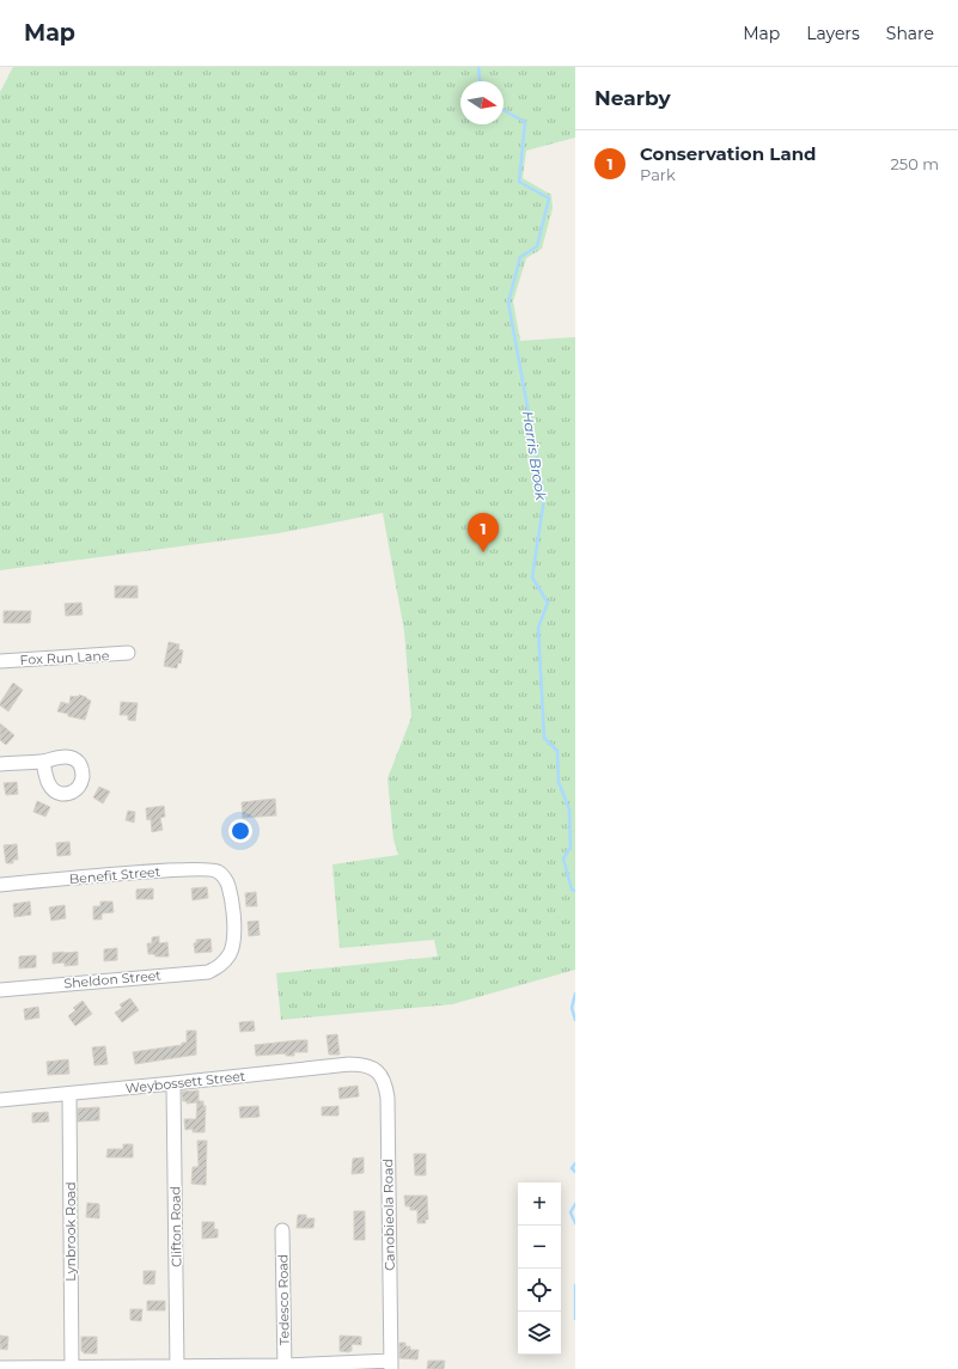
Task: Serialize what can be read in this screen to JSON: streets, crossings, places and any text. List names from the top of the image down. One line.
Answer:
{"streets":{"street":["Fox Run Lane","Benefit Street","Sheldon Street","Weybossett Street","Canobieola Road","Clifton Road","Lynbrook Road","Tedesco Road"]},"crossings":[["Benefit Street","Sheldon Street"],["Weybossett Street","Canobieola Road"],["Weybossett Street","Clifton Road"],["Weybossett Street","Lynbrook Road"]],"water":["Harris Brook"],"north":"right","page":{"header":"Map","nav":["Map","Layers","Share"],"heading":"Nearby","list":[{"mark":"1","name":"Conservation Land","note":"Park","value":"250 m"}],"pins":"1","map_buttons":["+","−"]}}
